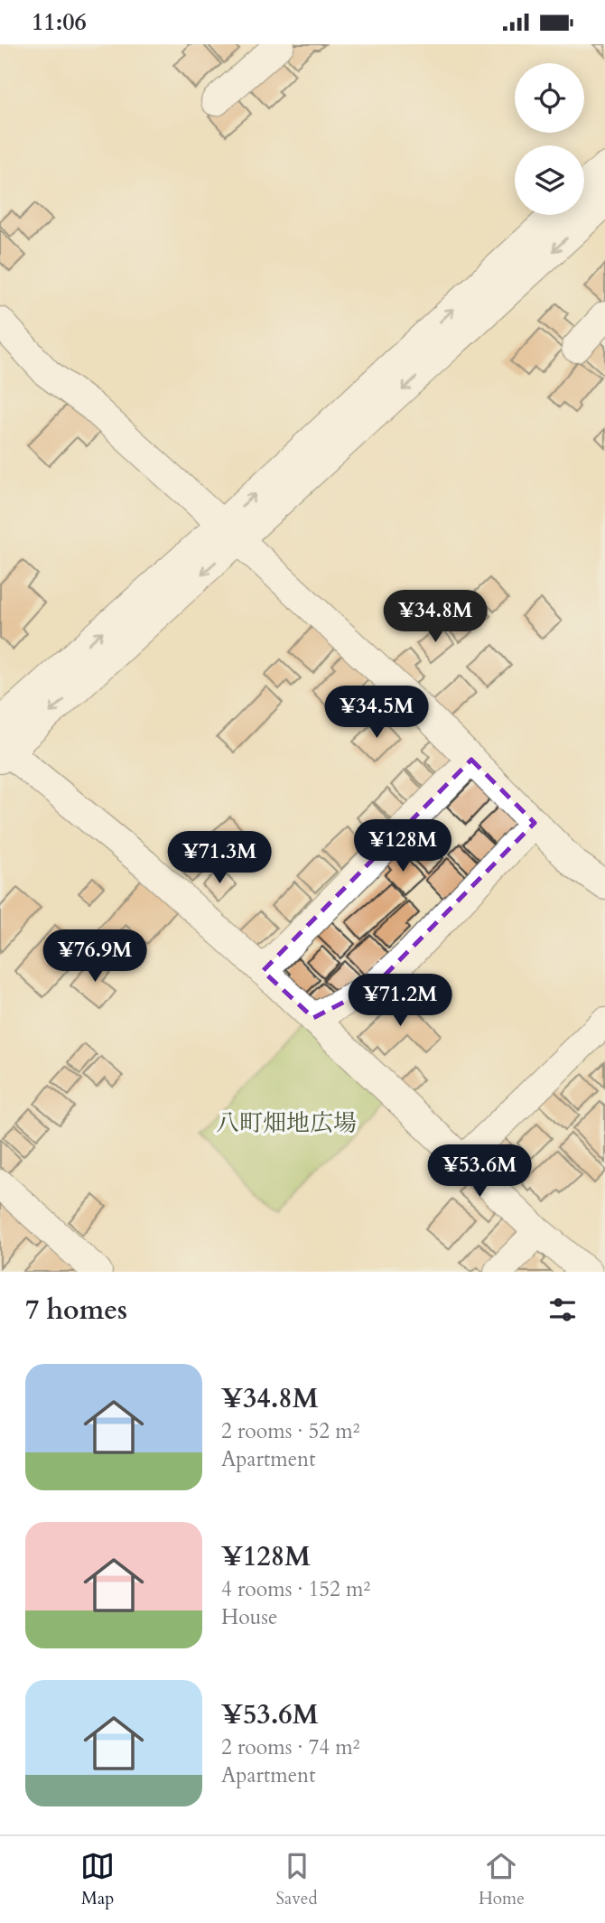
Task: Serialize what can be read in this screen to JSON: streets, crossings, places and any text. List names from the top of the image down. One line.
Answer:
{"parks":["八町畑地広場"],"page":{"status":"11:06","price":["¥34.8M","¥34.5M","¥128M","¥71.3M","¥76.9M","¥71.2M","¥53.6M"],"heading":"7 homes","list":[{"name":"¥34.8M","note":"2 rooms · 52 m² · Apartment"},{"name":"¥128M","note":"4 rooms · 152 m² · House"},{"name":"¥53.6M","note":"2 rooms · 74 m² · Apartment"}],"tabs":["Map","Saved","Home"]}}
